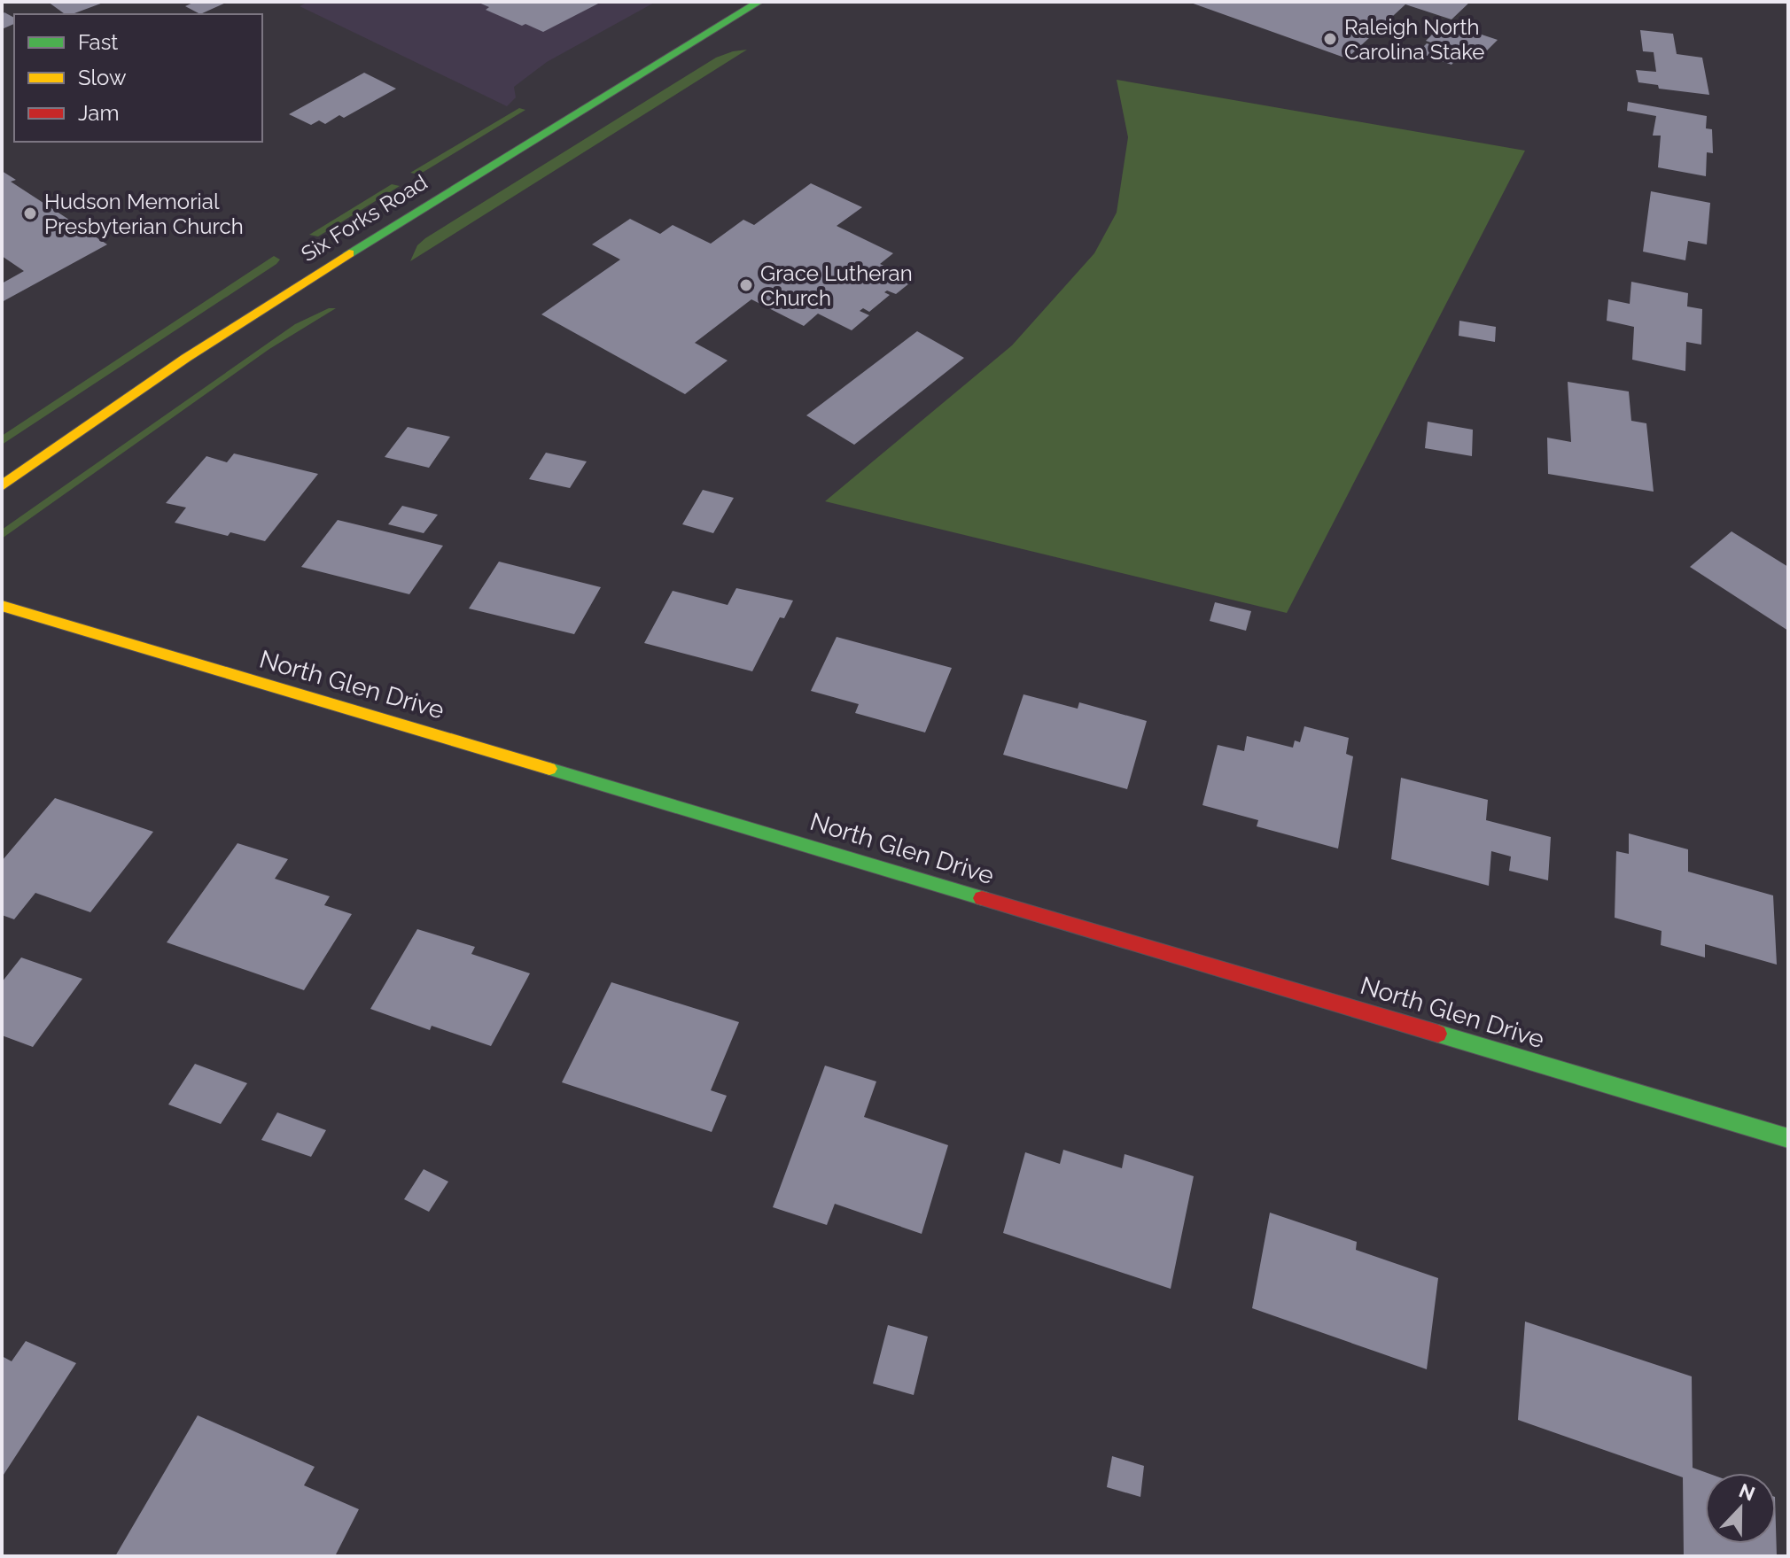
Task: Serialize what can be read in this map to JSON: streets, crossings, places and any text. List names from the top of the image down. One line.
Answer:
{"streets":{"street":["Six Forks Road","North Glen Drive"]},"places":["Raleigh North Carolina Stake","Hudson Memorial Presbyterian Church","Grace Lutheran Church"],"legend":["Fast","Slow","Jam"],"north":"top"}
